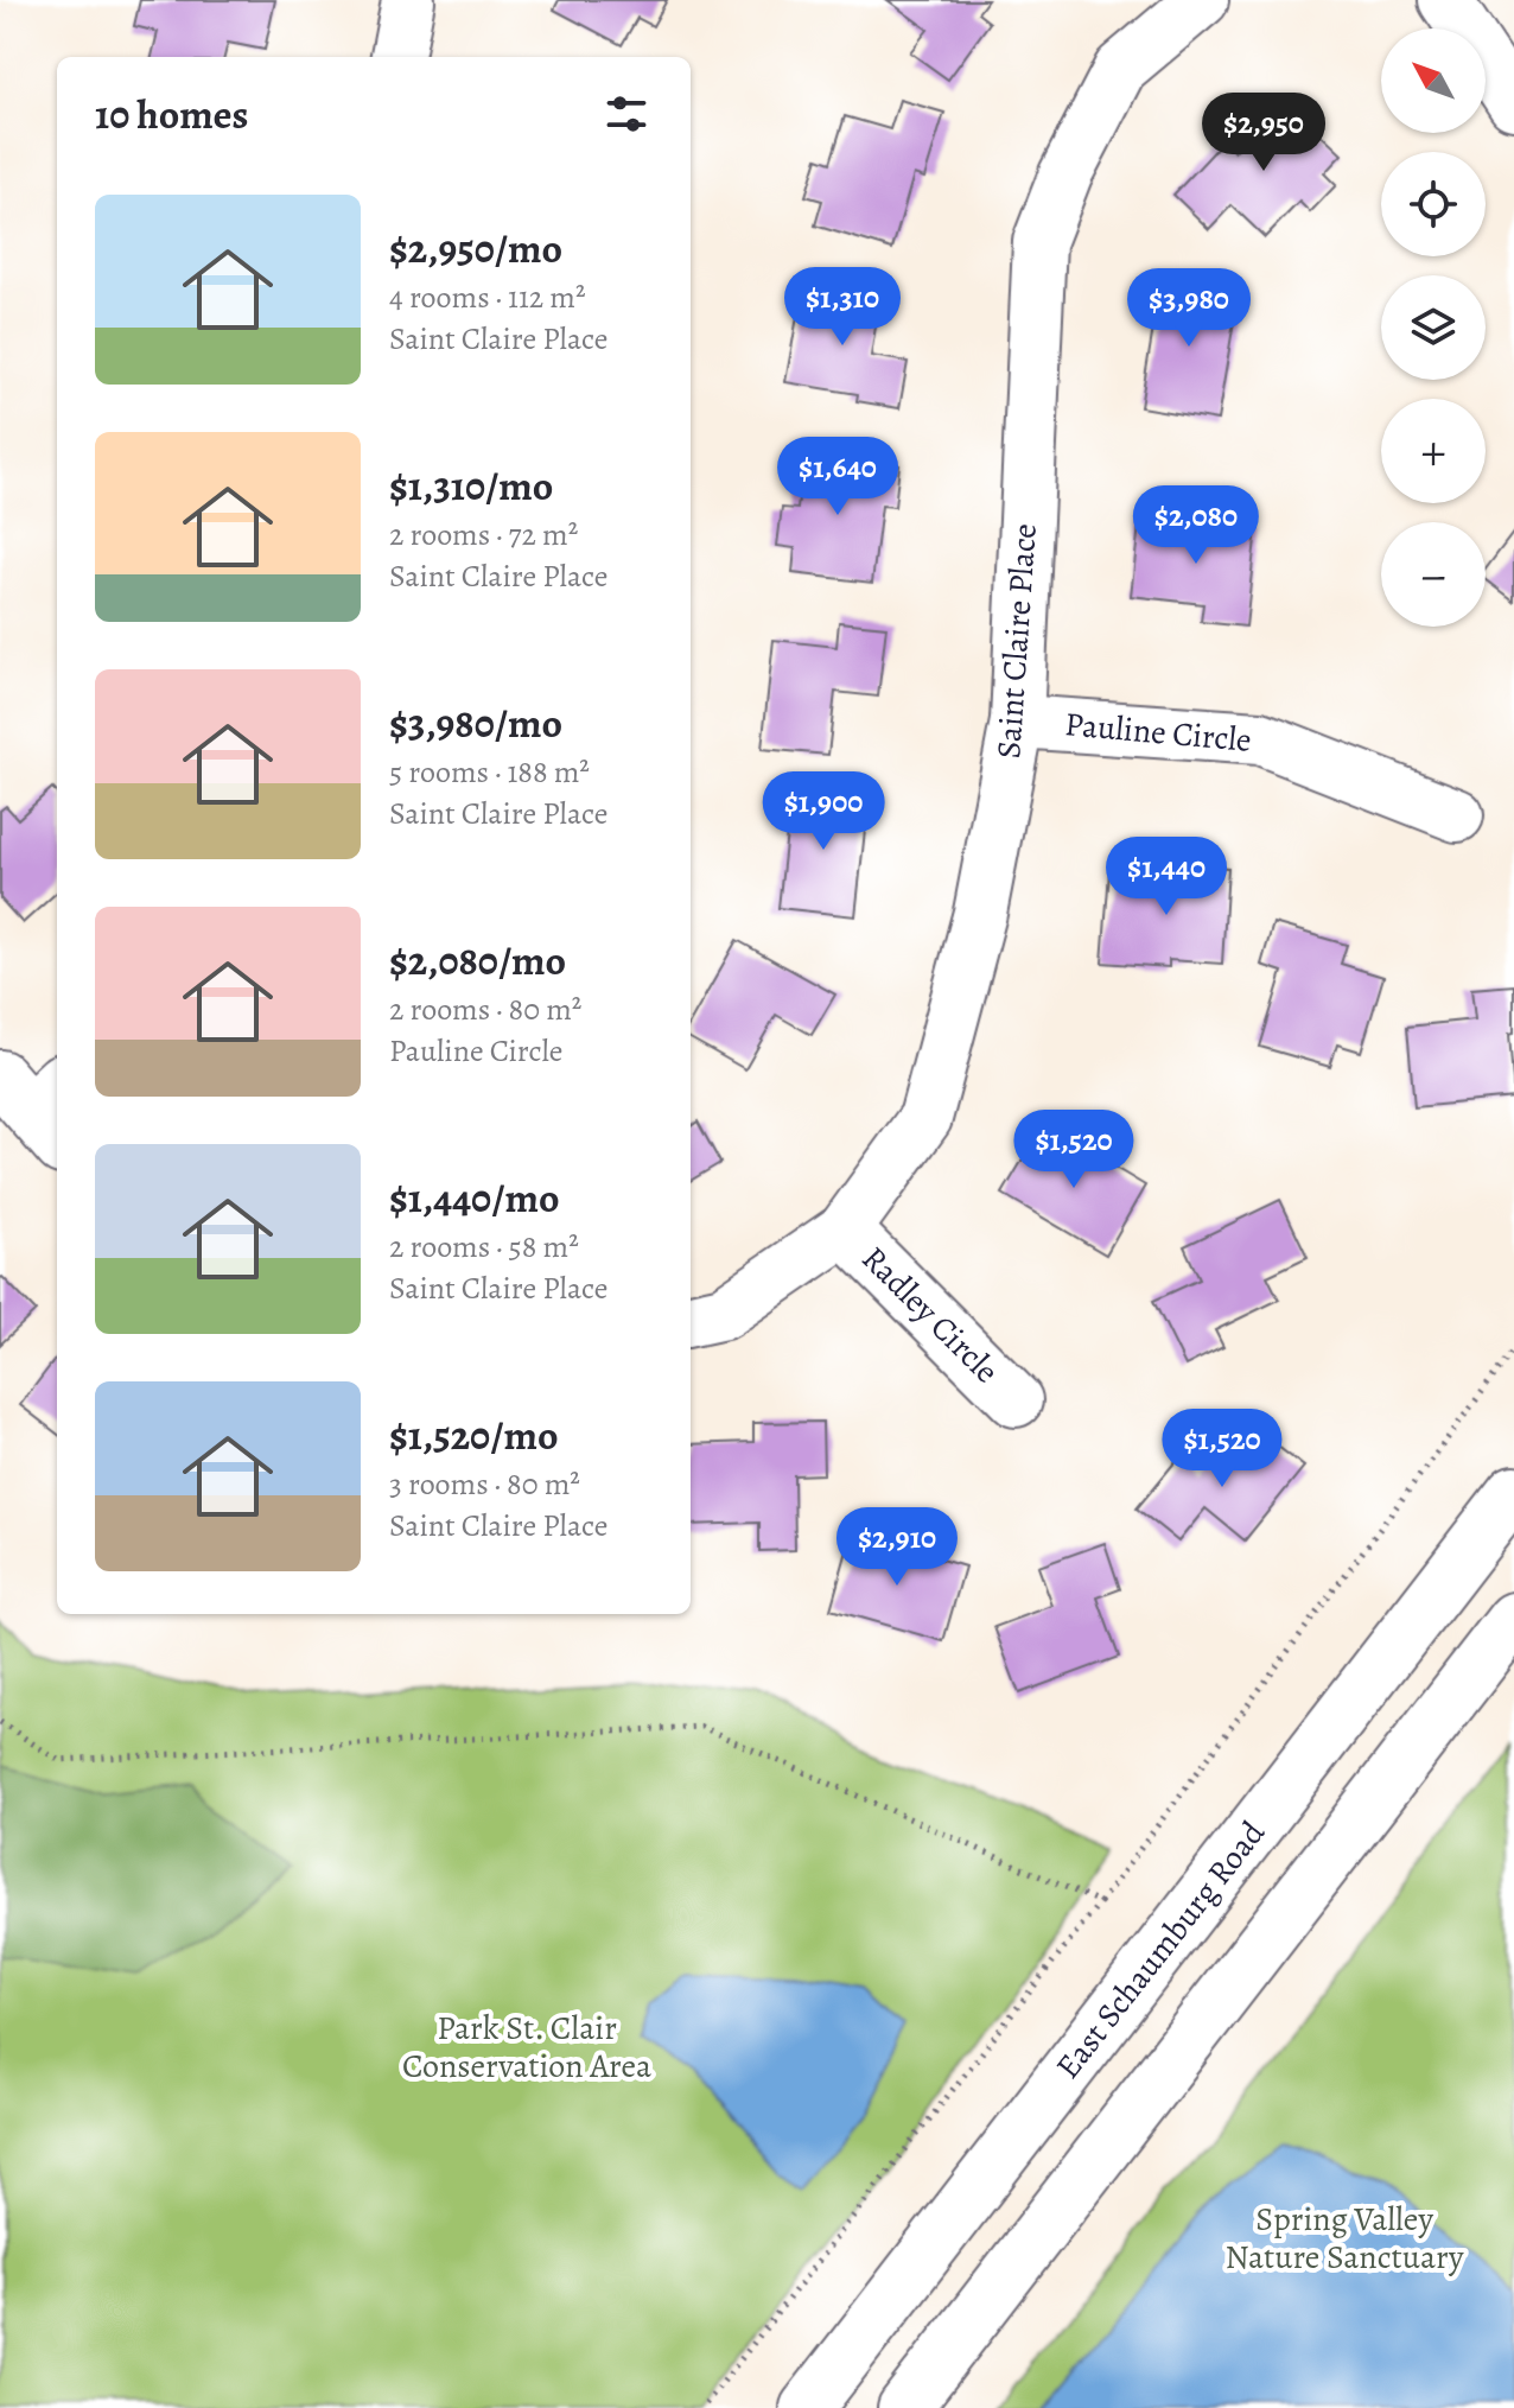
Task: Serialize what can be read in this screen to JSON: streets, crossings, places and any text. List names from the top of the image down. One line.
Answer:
{"streets":{"street":["Saint Claire Place","Pauline Circle","Radley Circle","East Schaumburg Road"]},"crossings":[["Saint Claire Place","Pauline Circle"],["Saint Claire Place","Radley Circle"]],"parks":["Park St. Clair Conservation Area","Spring Valley Nature Sanctuary"],"north":"top left","page":{"map_buttons":["+","−"],"heading":"10 homes","price":["$2,950","$1,310","$3,980","$1,640","$2,080","$1,900","$1,440","$1,520","$1,520","$2,910"],"list":[{"name":"$2,950/mo","note":"4 rooms · 112 m² · Saint Claire Place"},{"name":"$1,310/mo","note":"2 rooms · 72 m² · Saint Claire Place"},{"name":"$3,980/mo","note":"5 rooms · 188 m² · Saint Claire Place"},{"name":"$2,080/mo","note":"2 rooms · 80 m² · Pauline Circle"},{"name":"$1,440/mo","note":"2 rooms · 58 m² · Saint Claire Place"},{"name":"$1,520/mo","note":"3 rooms · 80 m² · Saint Claire Place"}]}}
